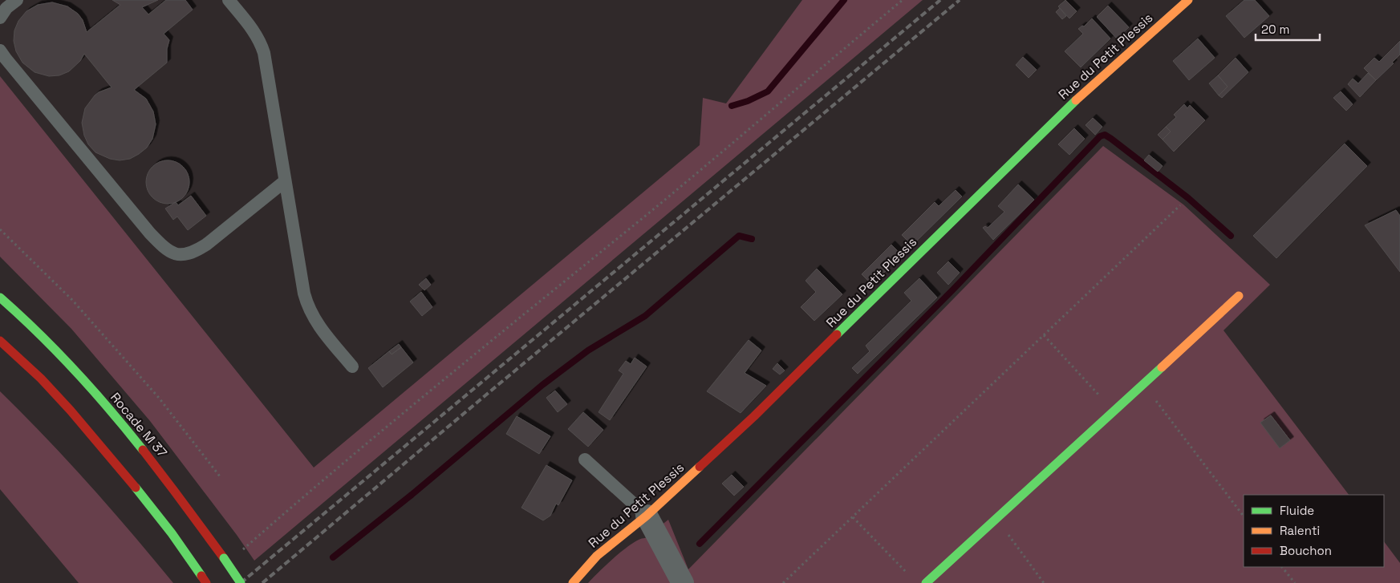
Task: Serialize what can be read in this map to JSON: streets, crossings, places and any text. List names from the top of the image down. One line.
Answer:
{"streets":{"main road":["Rue du Petit Plessis","Rocade M 37"]},"legend":["Fluide","Ralenti","Bouchon"],"scale_bar":"20 m"}
